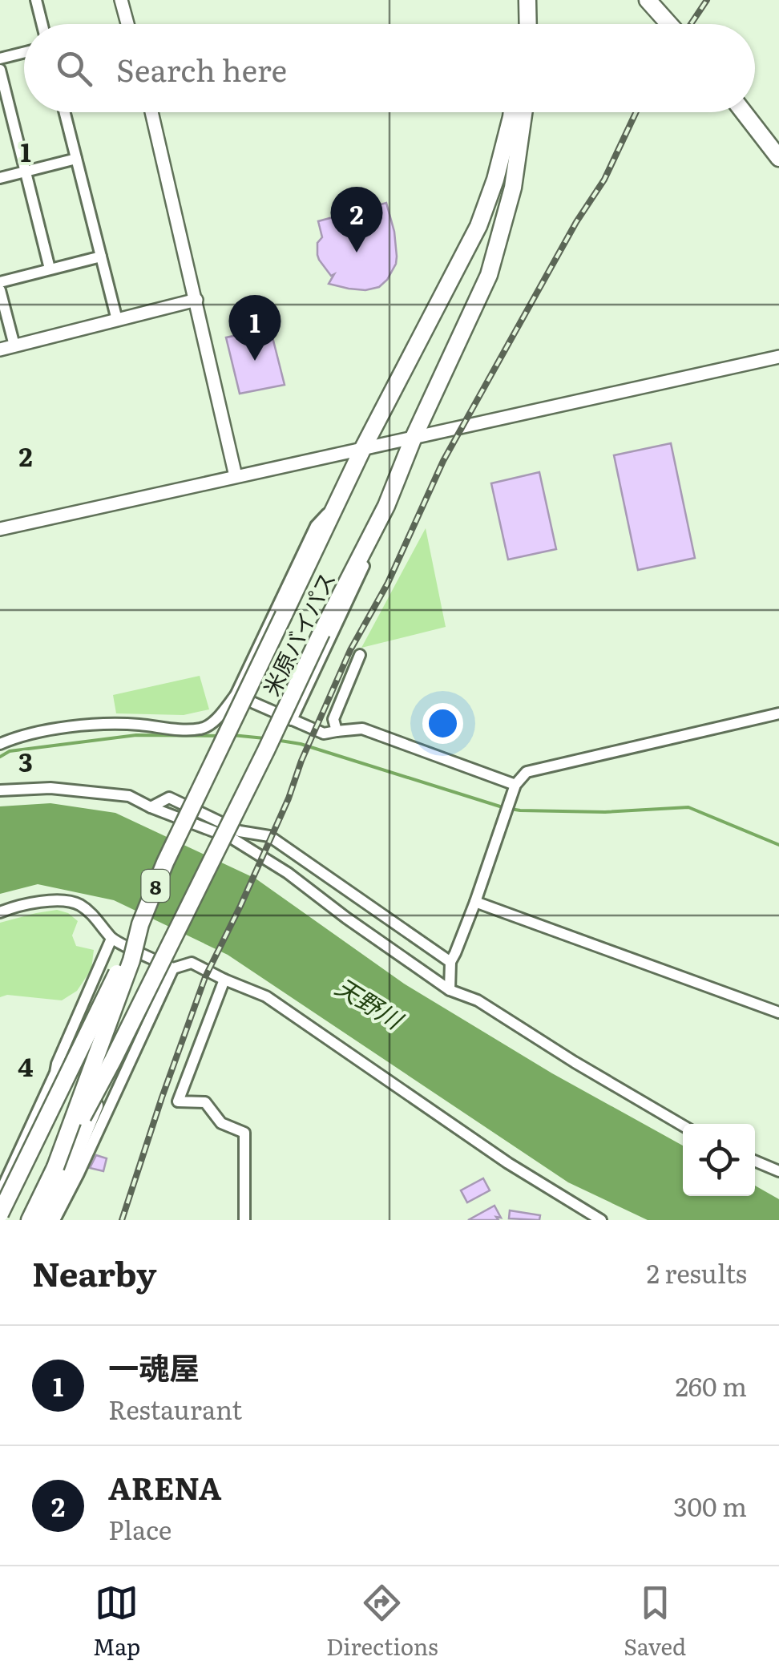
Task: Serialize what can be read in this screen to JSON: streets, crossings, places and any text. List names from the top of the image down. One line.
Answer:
{"streets":{"highway":["米原バイパス","8"]},"water":["天野川"],"page":{"search":"Search here","pins":["2","1"],"heading":["Nearby","2 results"],"list":[{"mark":"1","name":"一魂屋","note":"Restaurant","value":"260 m"},{"mark":"2","name":"ARENA","note":"Place","value":"300 m"}],"nav":["Map","Directions","Saved"]},"grid":{"rows":["1","2","3","4"]}}
